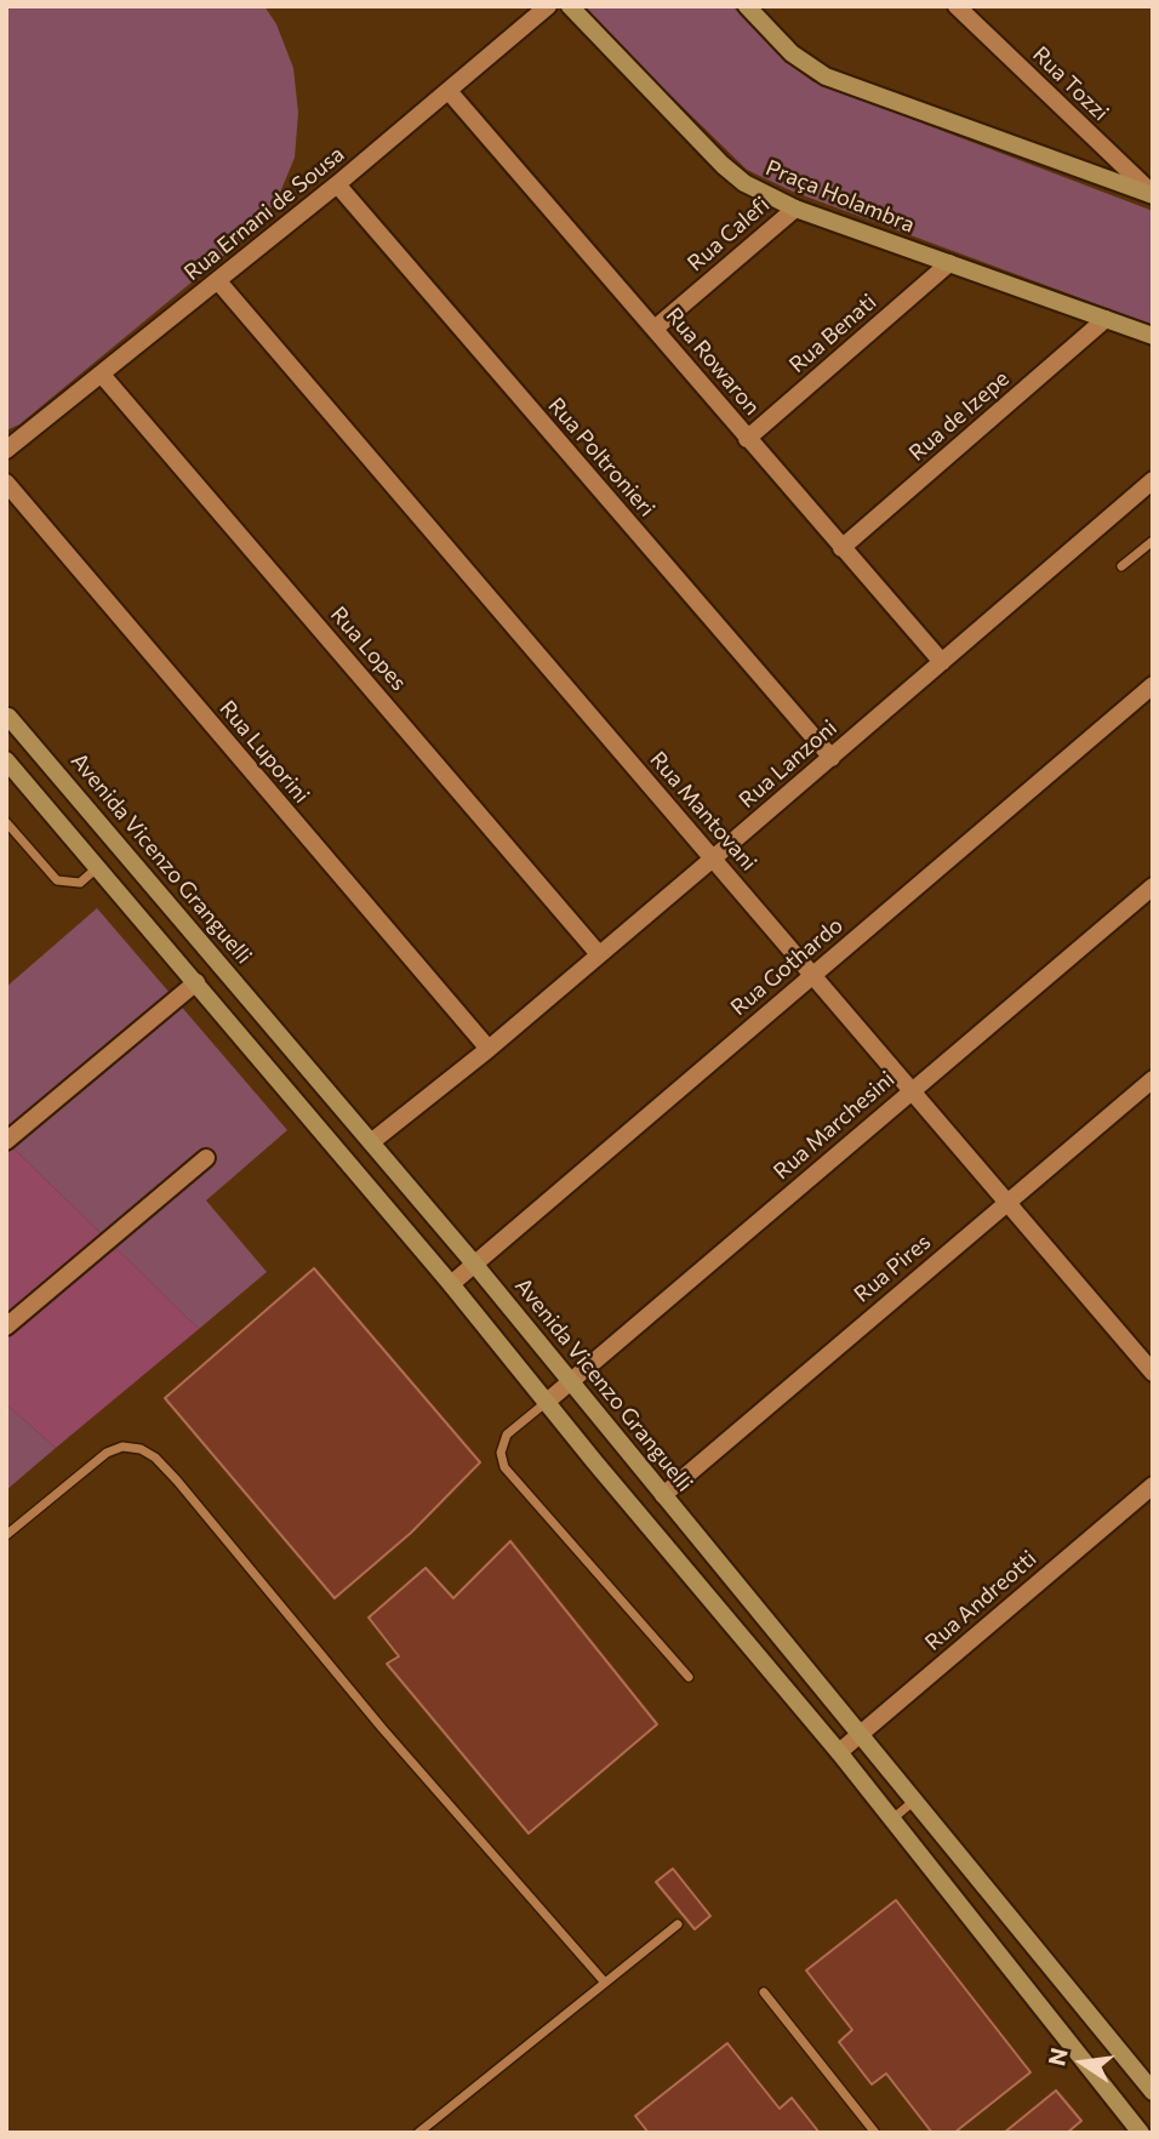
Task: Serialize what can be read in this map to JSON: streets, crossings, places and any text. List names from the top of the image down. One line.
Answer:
{"streets":{"street":["Rua Tozzi","Praça Holambra","Rua Ernani de Sousa","Rua Calefi","Rua Benati","Rua Rowaron","Rua de Izepe","Rua Poltronieri","Rua Lopes","Rua Luporini","Rua Lanzoni","Rua Mantovani","Avenida Vicenzo Granguelli","Rua Gothardo","Rua Marchesini","Rua Pires","Rua Andreotti"]},"crossings":[["Praça Holambra","Rua Calefi"],["Praça Holambra","Rua Benati"],["Praça Holambra","Rua de Izepe"],["Rua Ernani de Sousa","Rua Rowaron"],["Rua Ernani de Sousa","Rua Poltronieri"],["Rua Ernani de Sousa","Rua Lopes"],["Rua Ernani de Sousa","Rua Mantovani"],["Rua Calefi","Rua Rowaron"],["Rua Benati","Rua Rowaron"],["Rua Rowaron","Rua de Izepe"],["Rua Rowaron","Rua Lanzoni"],["Rua Poltronieri","Rua Lanzoni"],["Rua Lopes","Rua Lanzoni"],["Rua Luporini","Rua Lanzoni"],["Rua Lanzoni","Rua Mantovani"],["Rua Lanzoni","Avenida Vicenzo Granguelli"],["Rua Mantovani","Rua Gothardo"],["Rua Mantovani","Rua Marchesini"],["Rua Mantovani","Rua Pires"],["Avenida Vicenzo Granguelli","Rua Gothardo"],["Avenida Vicenzo Granguelli","Rua Marchesini"],["Avenida Vicenzo Granguelli","Rua Pires"],["Avenida Vicenzo Granguelli","Rua Andreotti"]],"north":"left"}
